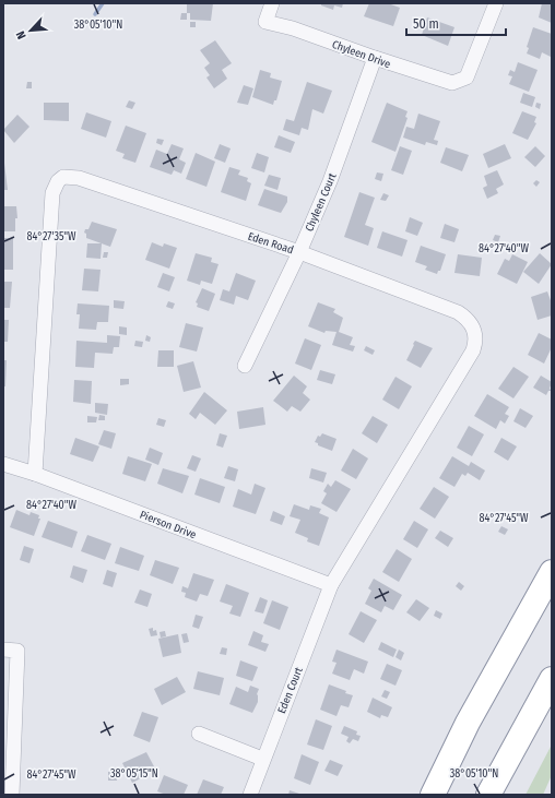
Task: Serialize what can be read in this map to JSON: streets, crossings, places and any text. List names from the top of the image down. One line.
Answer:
{"streets":{"street":["Chyleen Drive","Chyleen Court","Eden Road","Pierson Drive","Eden Court"]},"crossings":[["Chyleen Drive","Chyleen Court"],["Chyleen Court","Eden Road"],["Eden Road","Pierson Drive"],["Eden Road","Eden Court"],["Pierson Drive","Eden Court"]],"scale_bar":"50 m","north":"bottom left","coordinates":["38°05'10\"N","84°27'35\"W","84°27'40\"W","84°27'45\"W","38°05'15\"N"]}
